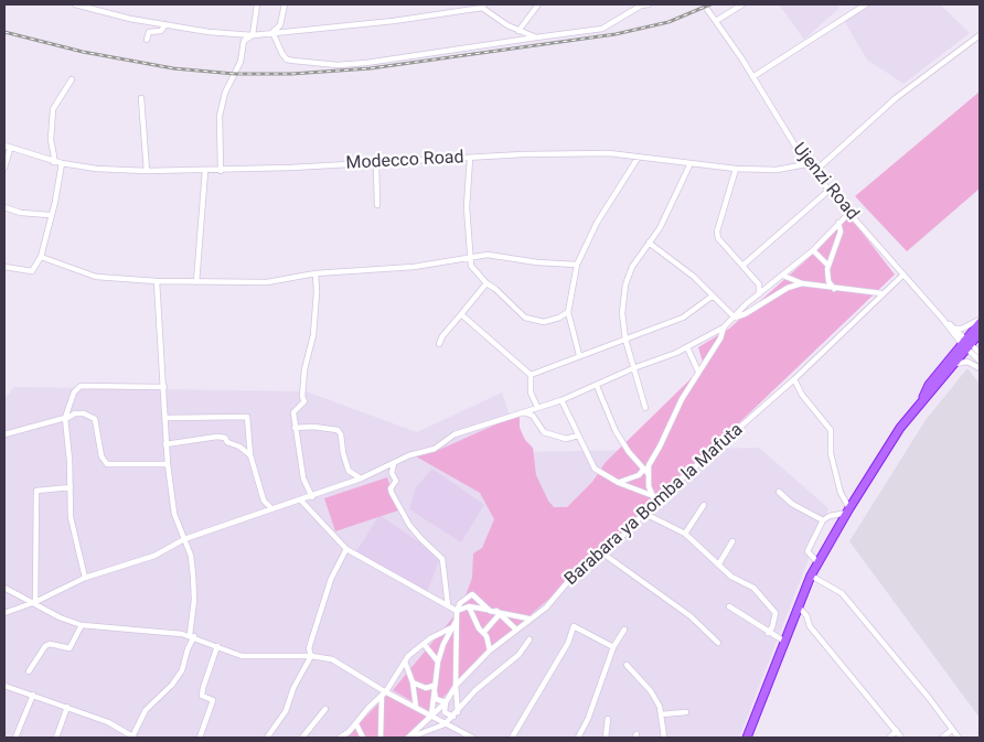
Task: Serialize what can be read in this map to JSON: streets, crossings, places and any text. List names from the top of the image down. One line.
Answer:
{"streets":{"street":["Modecco Road","Ujenzi Road","Barabara ya Bomba la Mafuta"]},"crossings":[["Modecco Road","Ujenzi Road"],["Ujenzi Road","Barabara ya Bomba la Mafuta"]]}
